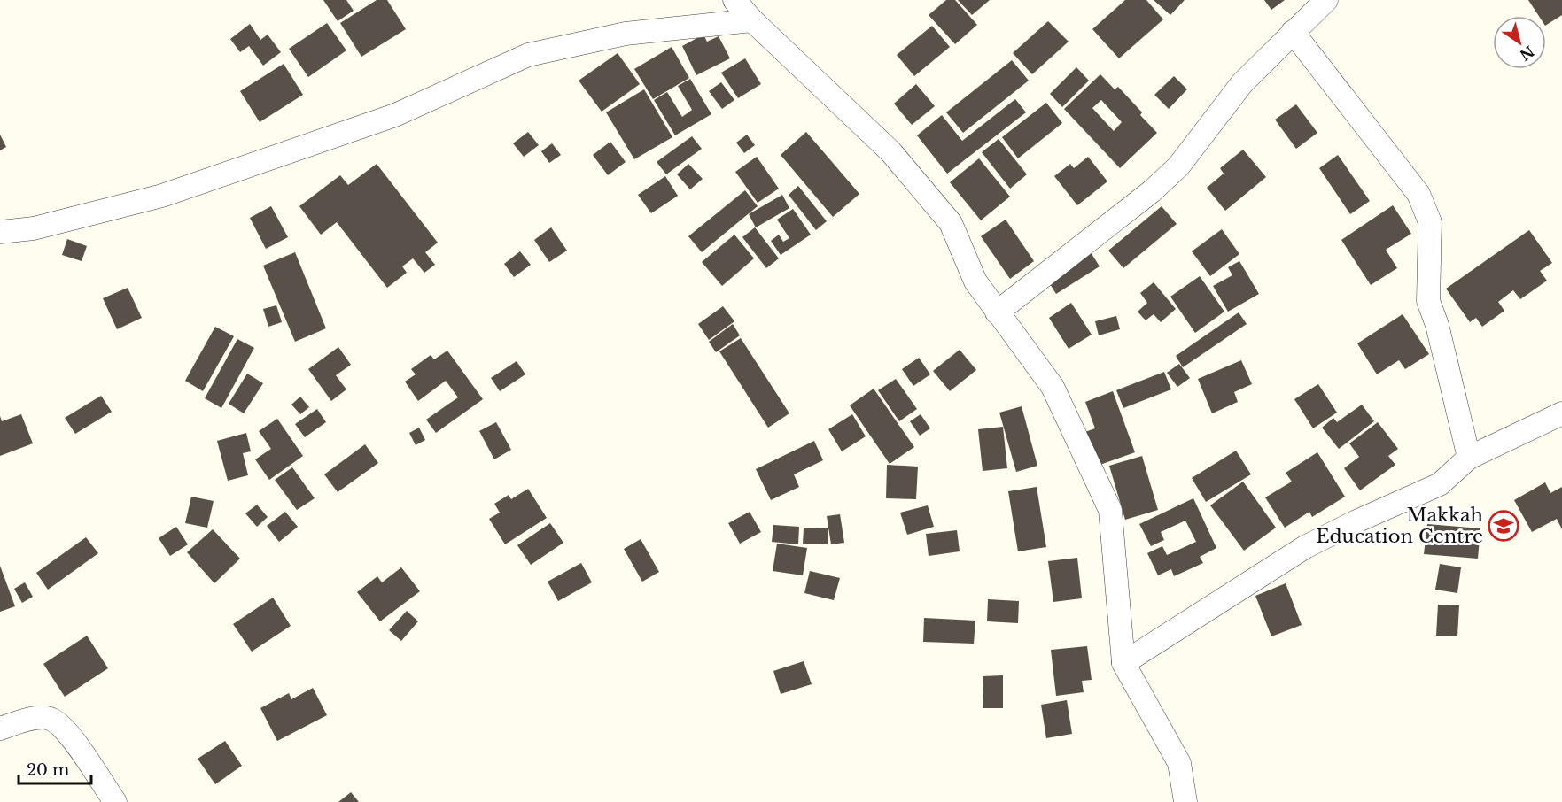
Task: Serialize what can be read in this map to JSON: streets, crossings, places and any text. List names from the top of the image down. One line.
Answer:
{"places":{"school or university":["Makkah Education Centre"]},"scale_bar":"20 m","north":"bottom right"}
